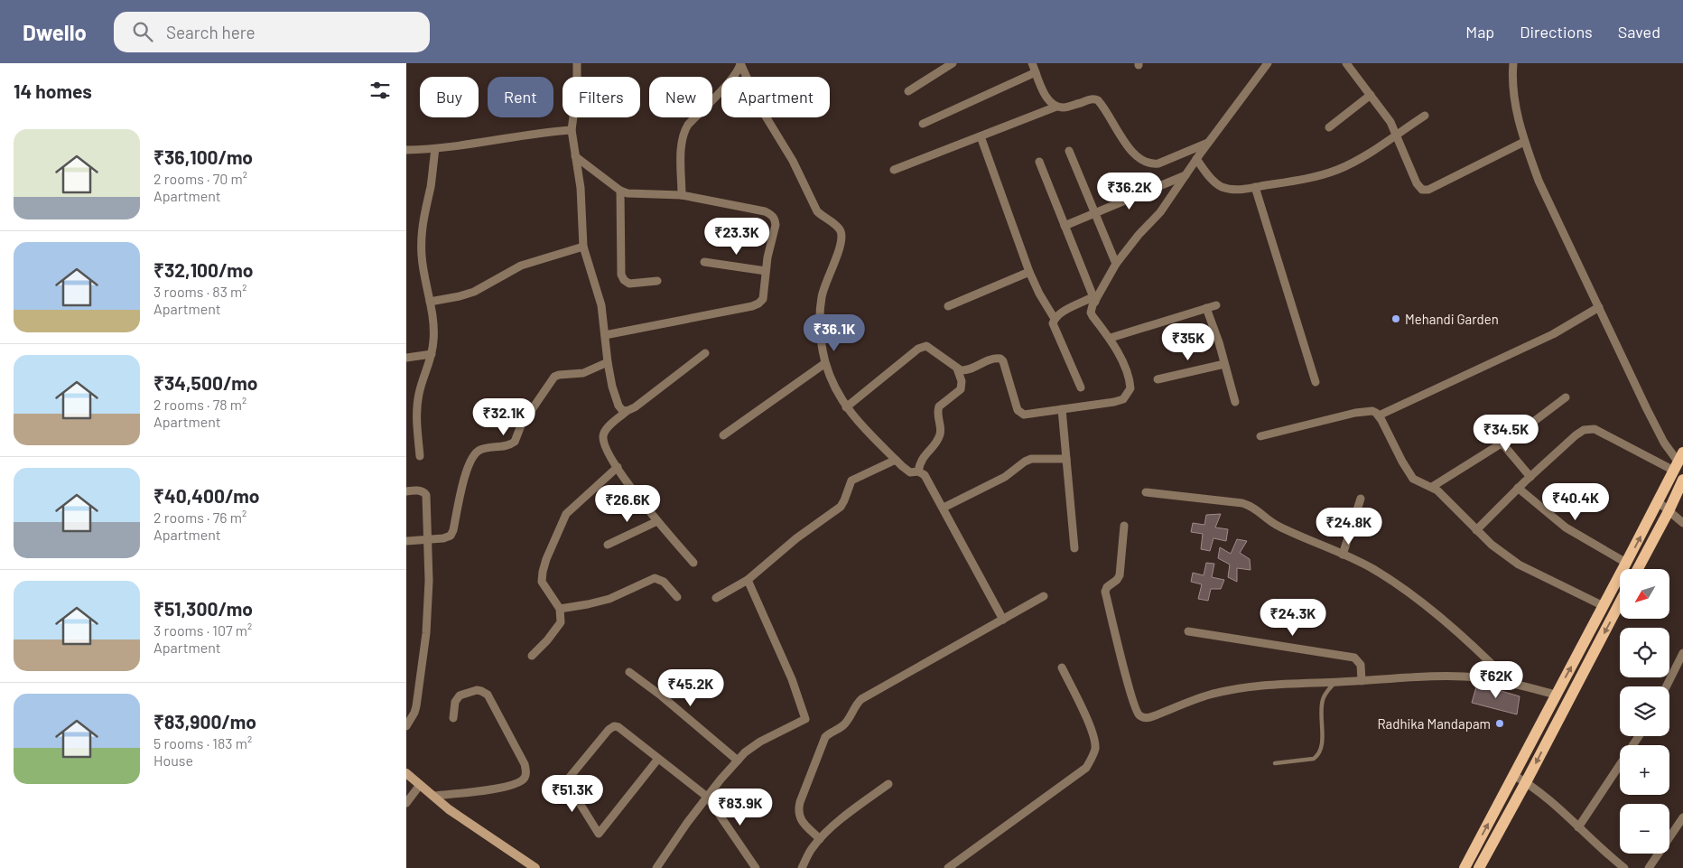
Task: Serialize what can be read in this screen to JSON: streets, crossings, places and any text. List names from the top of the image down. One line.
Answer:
{"places":["Mehandi Garden","Radhika Mandapam"],"north":"bottom left","page":{"header":"Dwello","search":"Search here","nav":["Map","Directions","Saved"],"heading":"14 homes","chip":["Buy","Rent","Filters","New","Apartment"],"list":[{"name":"₹36,100/mo","note":"2 rooms · 70 m² · Apartment"},{"name":"₹32,100/mo","note":"3 rooms · 83 m² · Apartment"},{"name":"₹34,500/mo","note":"2 rooms · 78 m² · Apartment"},{"name":"₹40,400/mo","note":"2 rooms · 76 m² · Apartment"},{"name":"₹51,300/mo","note":"3 rooms · 107 m² · Apartment"},{"name":"₹83,900/mo","note":"5 rooms · 183 m² · House"}],"price":["₹36.2K","₹23.3K","₹36.1K","₹35K","₹32.1K","₹34.5K","₹40.4K","₹26.6K","₹24.8K","₹24.3K","₹62K","₹45.2K","₹51.3K","₹83.9K"],"map_buttons":["+","−"]}}
